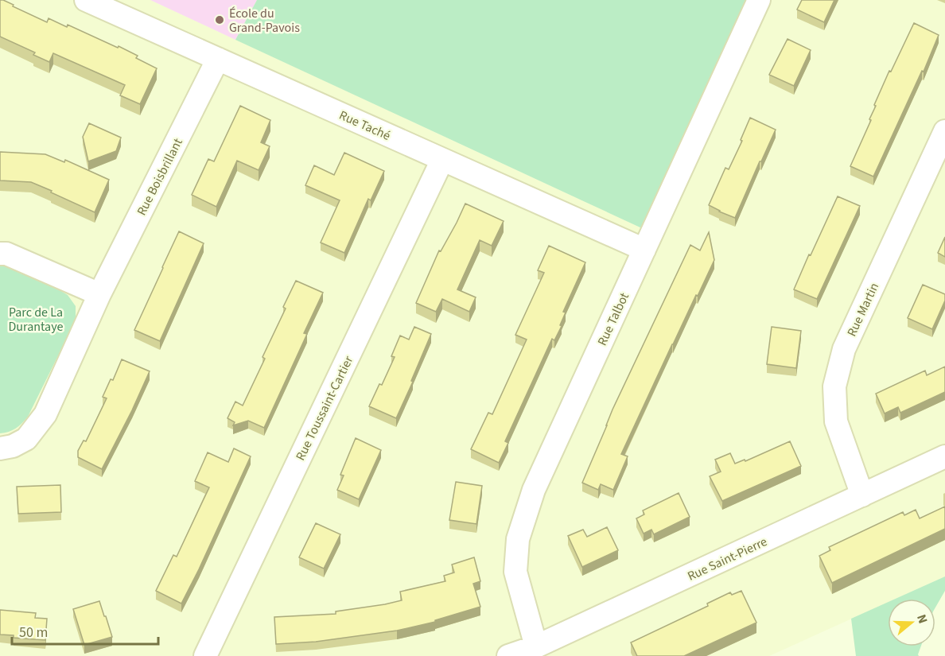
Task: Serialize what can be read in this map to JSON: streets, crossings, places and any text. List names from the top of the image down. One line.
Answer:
{"streets":{"street":["Rue Taché","Rue Boisbrillant","Rue Martin","Rue Talbot","Rue Toussaint-Cartier","Rue Saint-Pierre"]},"crossings":[["Rue Taché","Rue Boisbrillant"],["Rue Taché","Rue Talbot"],["Rue Taché","Rue Toussaint-Cartier"],["Rue Martin","Rue Saint-Pierre"],["Rue Talbot","Rue Saint-Pierre"]],"parks":["Parc de La Durantaye"],"places":["École du Grand-Pavois"],"scale_bar":"50 m","north":"right"}
